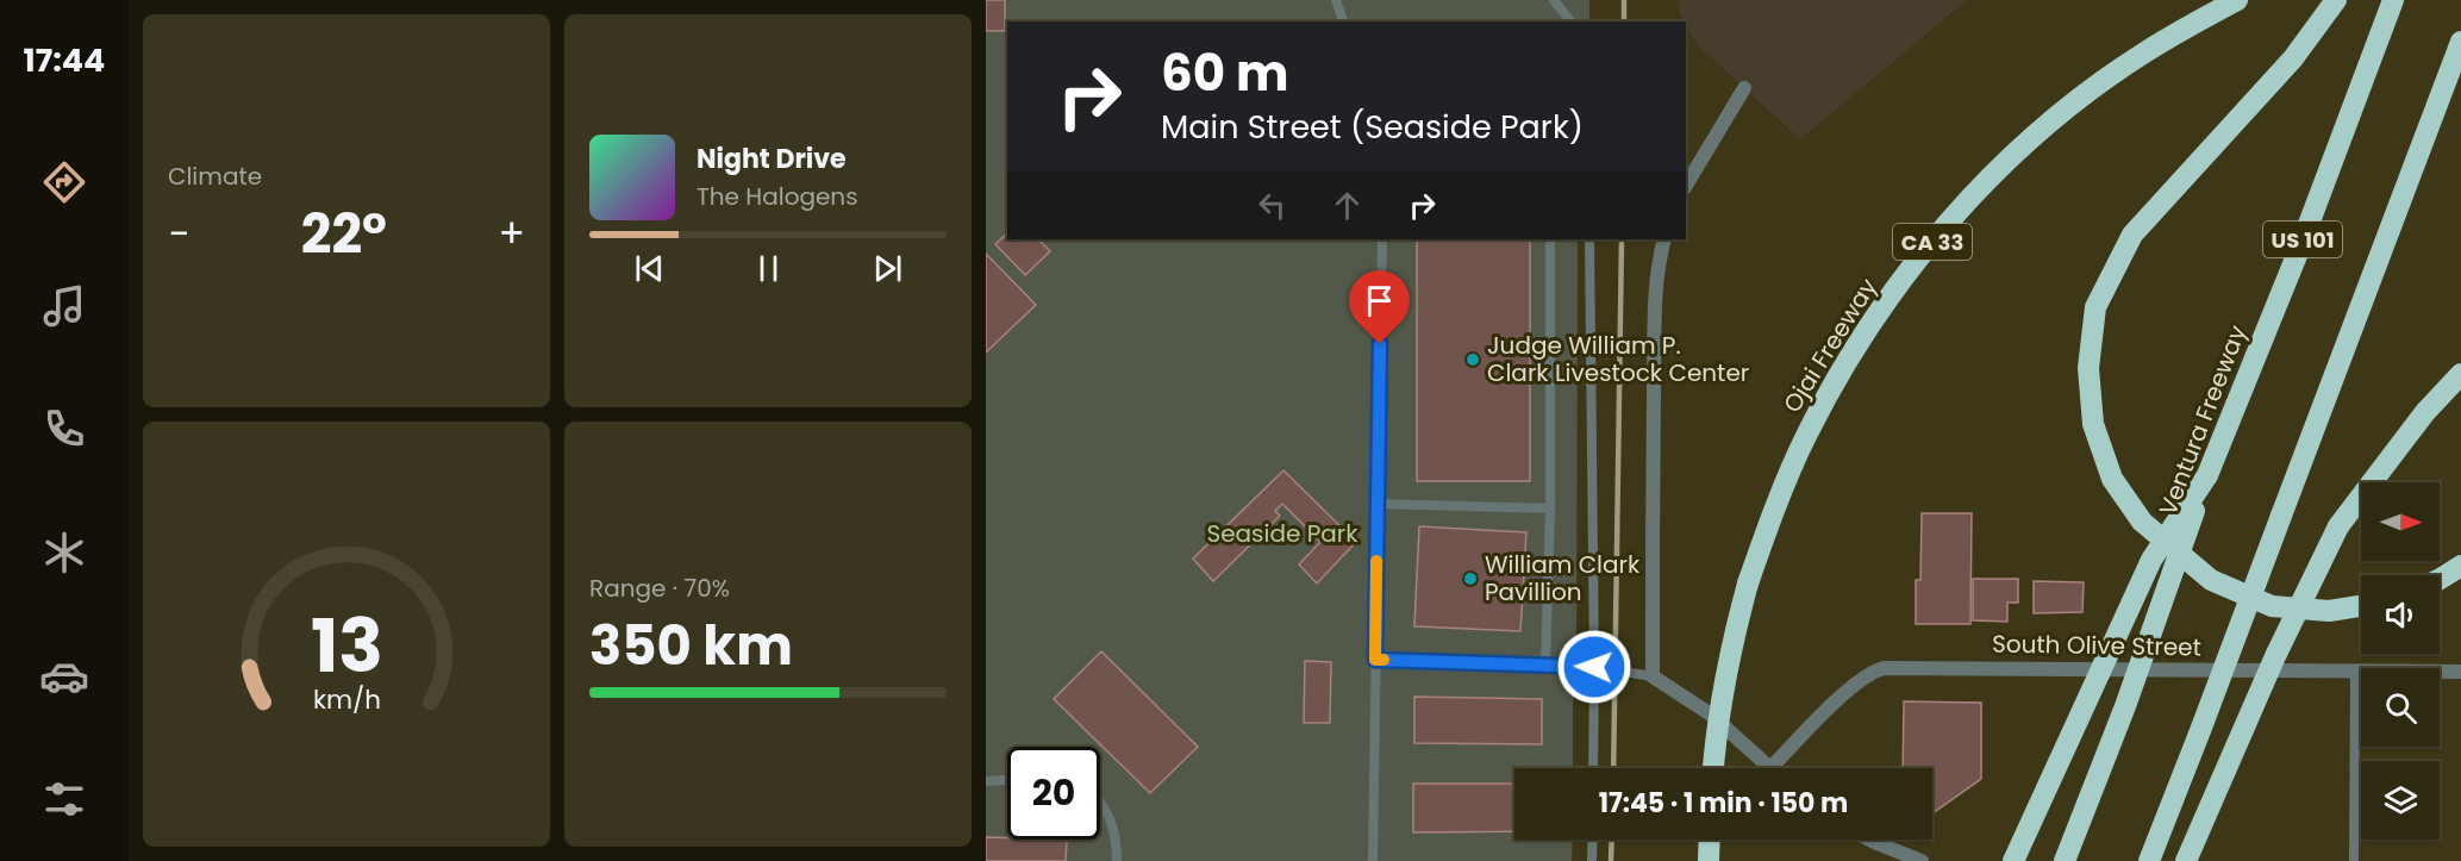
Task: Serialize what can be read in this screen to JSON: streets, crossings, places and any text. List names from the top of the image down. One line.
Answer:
{"streets":{"highway":["US 101","CA 33","Ojai Freeway","Ventura Freeway"],"street":["South Olive Street"]},"parks":["Seaside Park"],"places":["Judge William P. Clark Livestock Center","William Clark Pavillion"],"north":"right","page":{"tabs":"17:44","tile":["Climate",["Range · 70%","350 km"]],"turn":["60 m","Main Street (Seaside Park)"],"song":["Night Drive","The Halogens"],"heat":["−","22°","+"],"limit":"20","trip":"17:45 · 1 min · 150 m","gauge":["13","km/h"]}}
